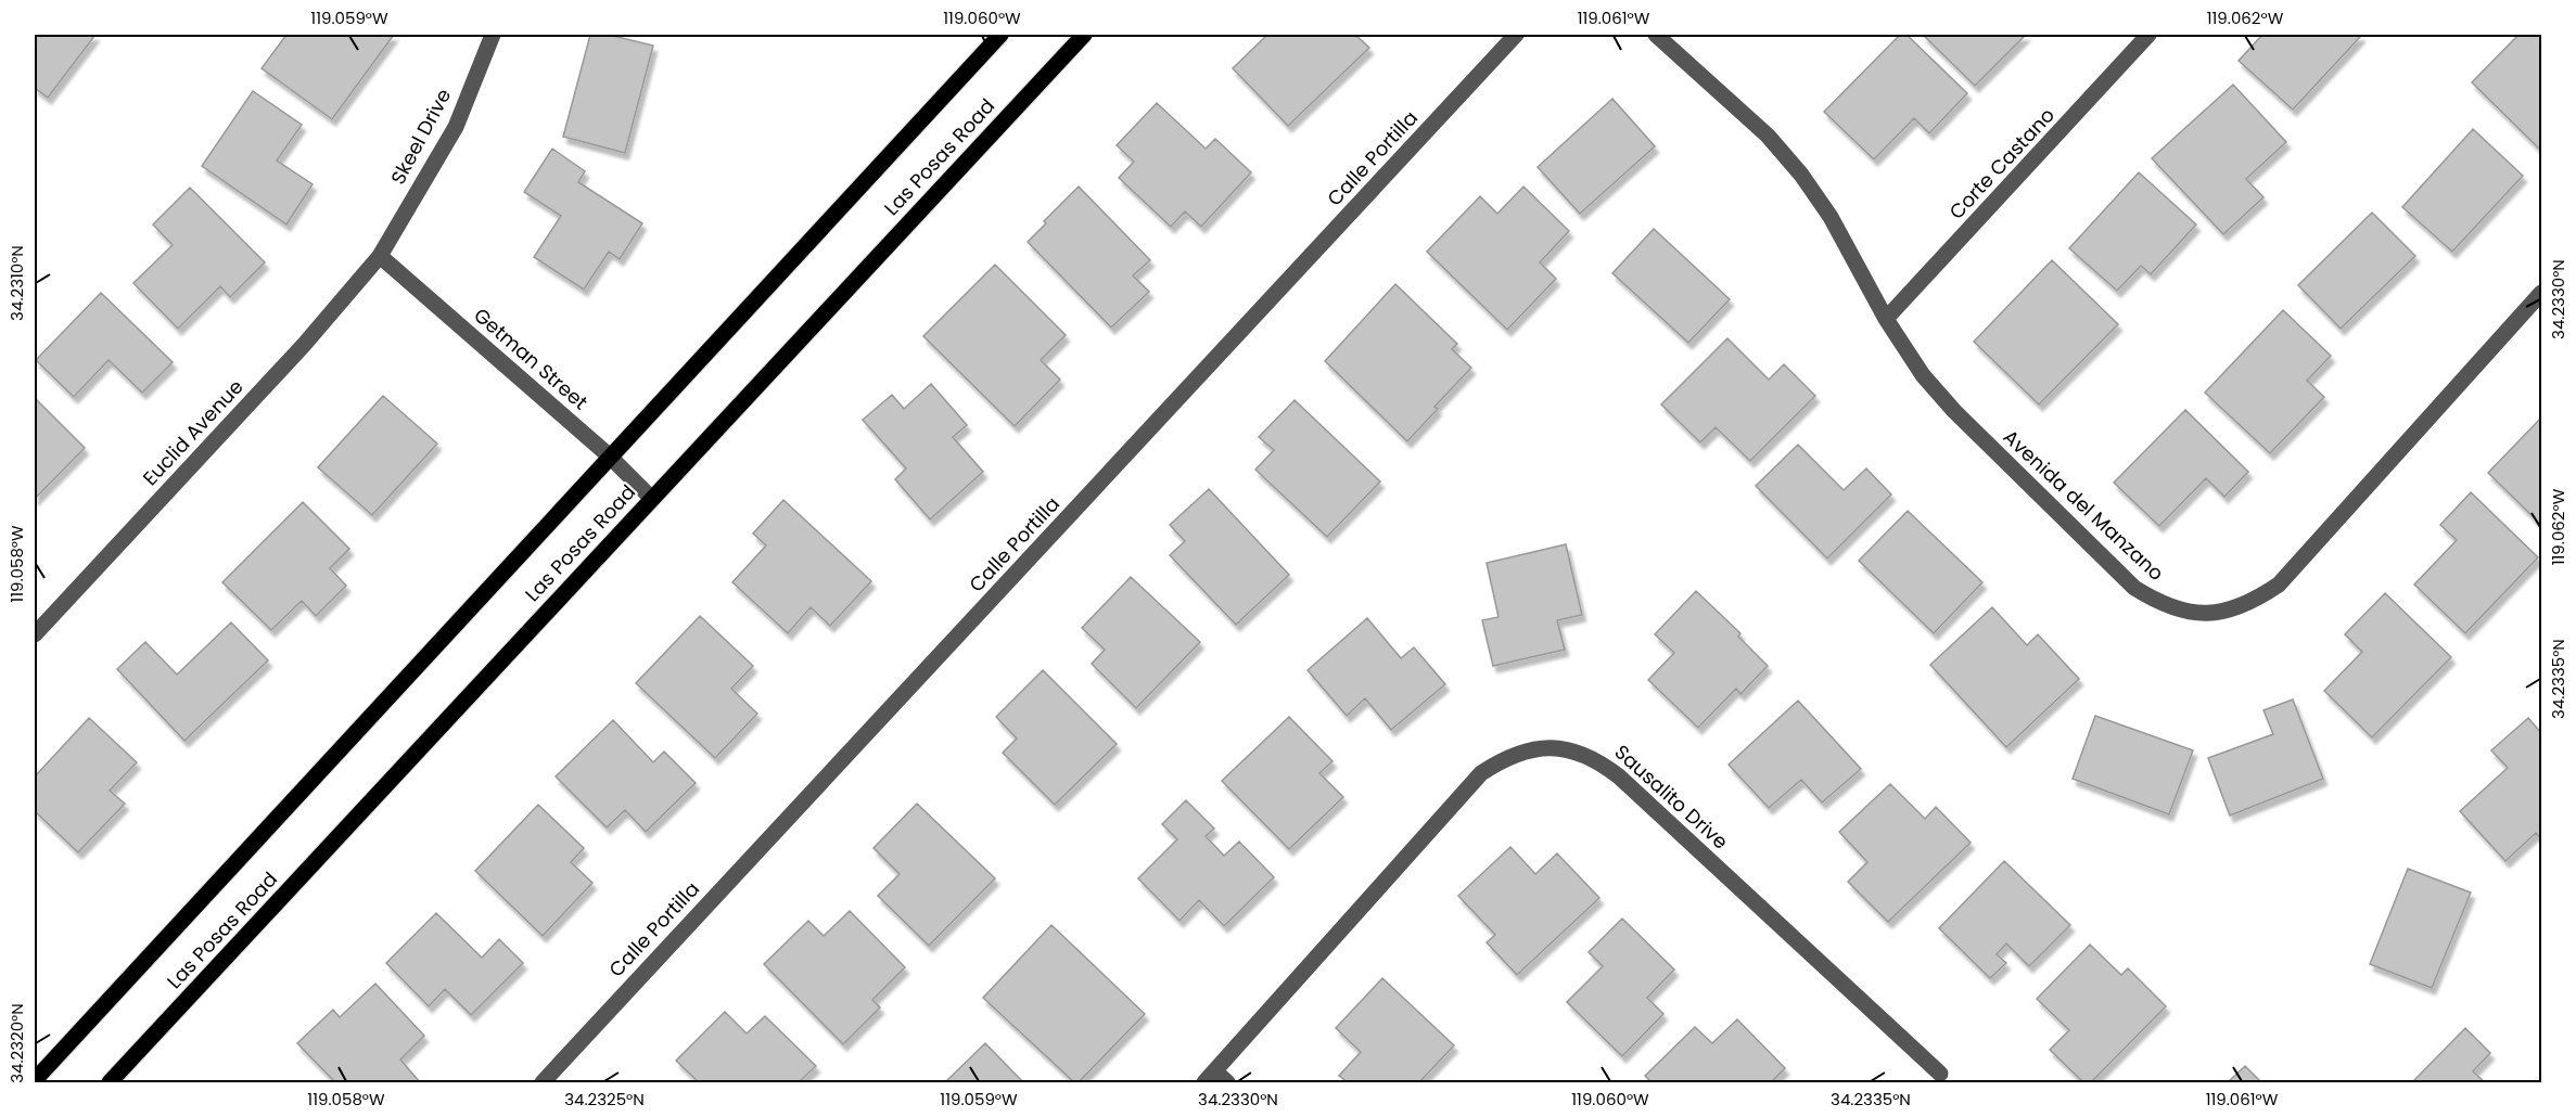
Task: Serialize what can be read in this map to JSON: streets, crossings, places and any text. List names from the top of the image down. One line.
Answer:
{"streets":{"main road":["Las Posas Road"],"street":["Skeel Drive","Calle Portilla","Corte Castano","Getman Street","Euclid Avenue","Avenida del Manzano","Sausalito Drive"]},"crossings":[["Skeel Drive","Getman Street"],["Skeel Drive","Euclid Avenue"],["Las Posas Road","Getman Street"],["Corte Castano","Avenida del Manzano"],["Getman Street","Euclid Avenue"]],"coordinates":["119.059°W","119.060°W","119.061°W","119.062°W","34.2310°N","34.2330°N","119.058°W","34.2335°N","34.2320°N","34.2325°N"]}
